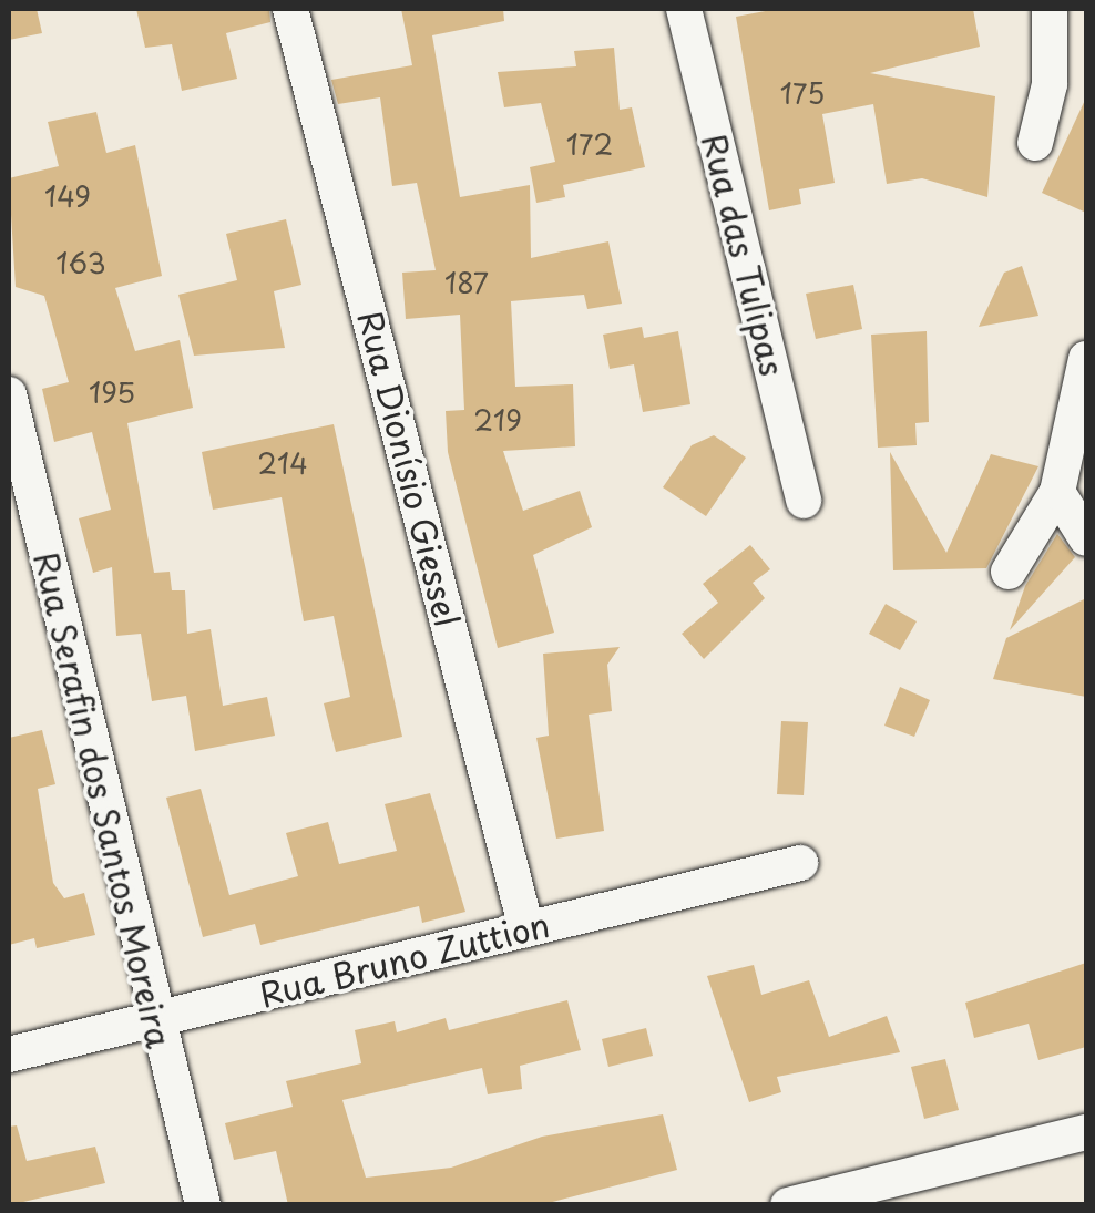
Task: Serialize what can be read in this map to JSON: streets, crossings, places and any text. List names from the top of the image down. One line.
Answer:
{"streets":{"street":["Rua das Tulipas","Rua Dionísio Giessel","Rua Serafin dos Santos Moreira","Rua Bruno Zuttion"]},"crossings":[["Rua Dionísio Giessel","Rua Bruno Zuttion"],["Rua Serafin dos Santos Moreira","Rua Bruno Zuttion"]],"house_numbers":["175","172","149","163","187","195","219","214"]}
